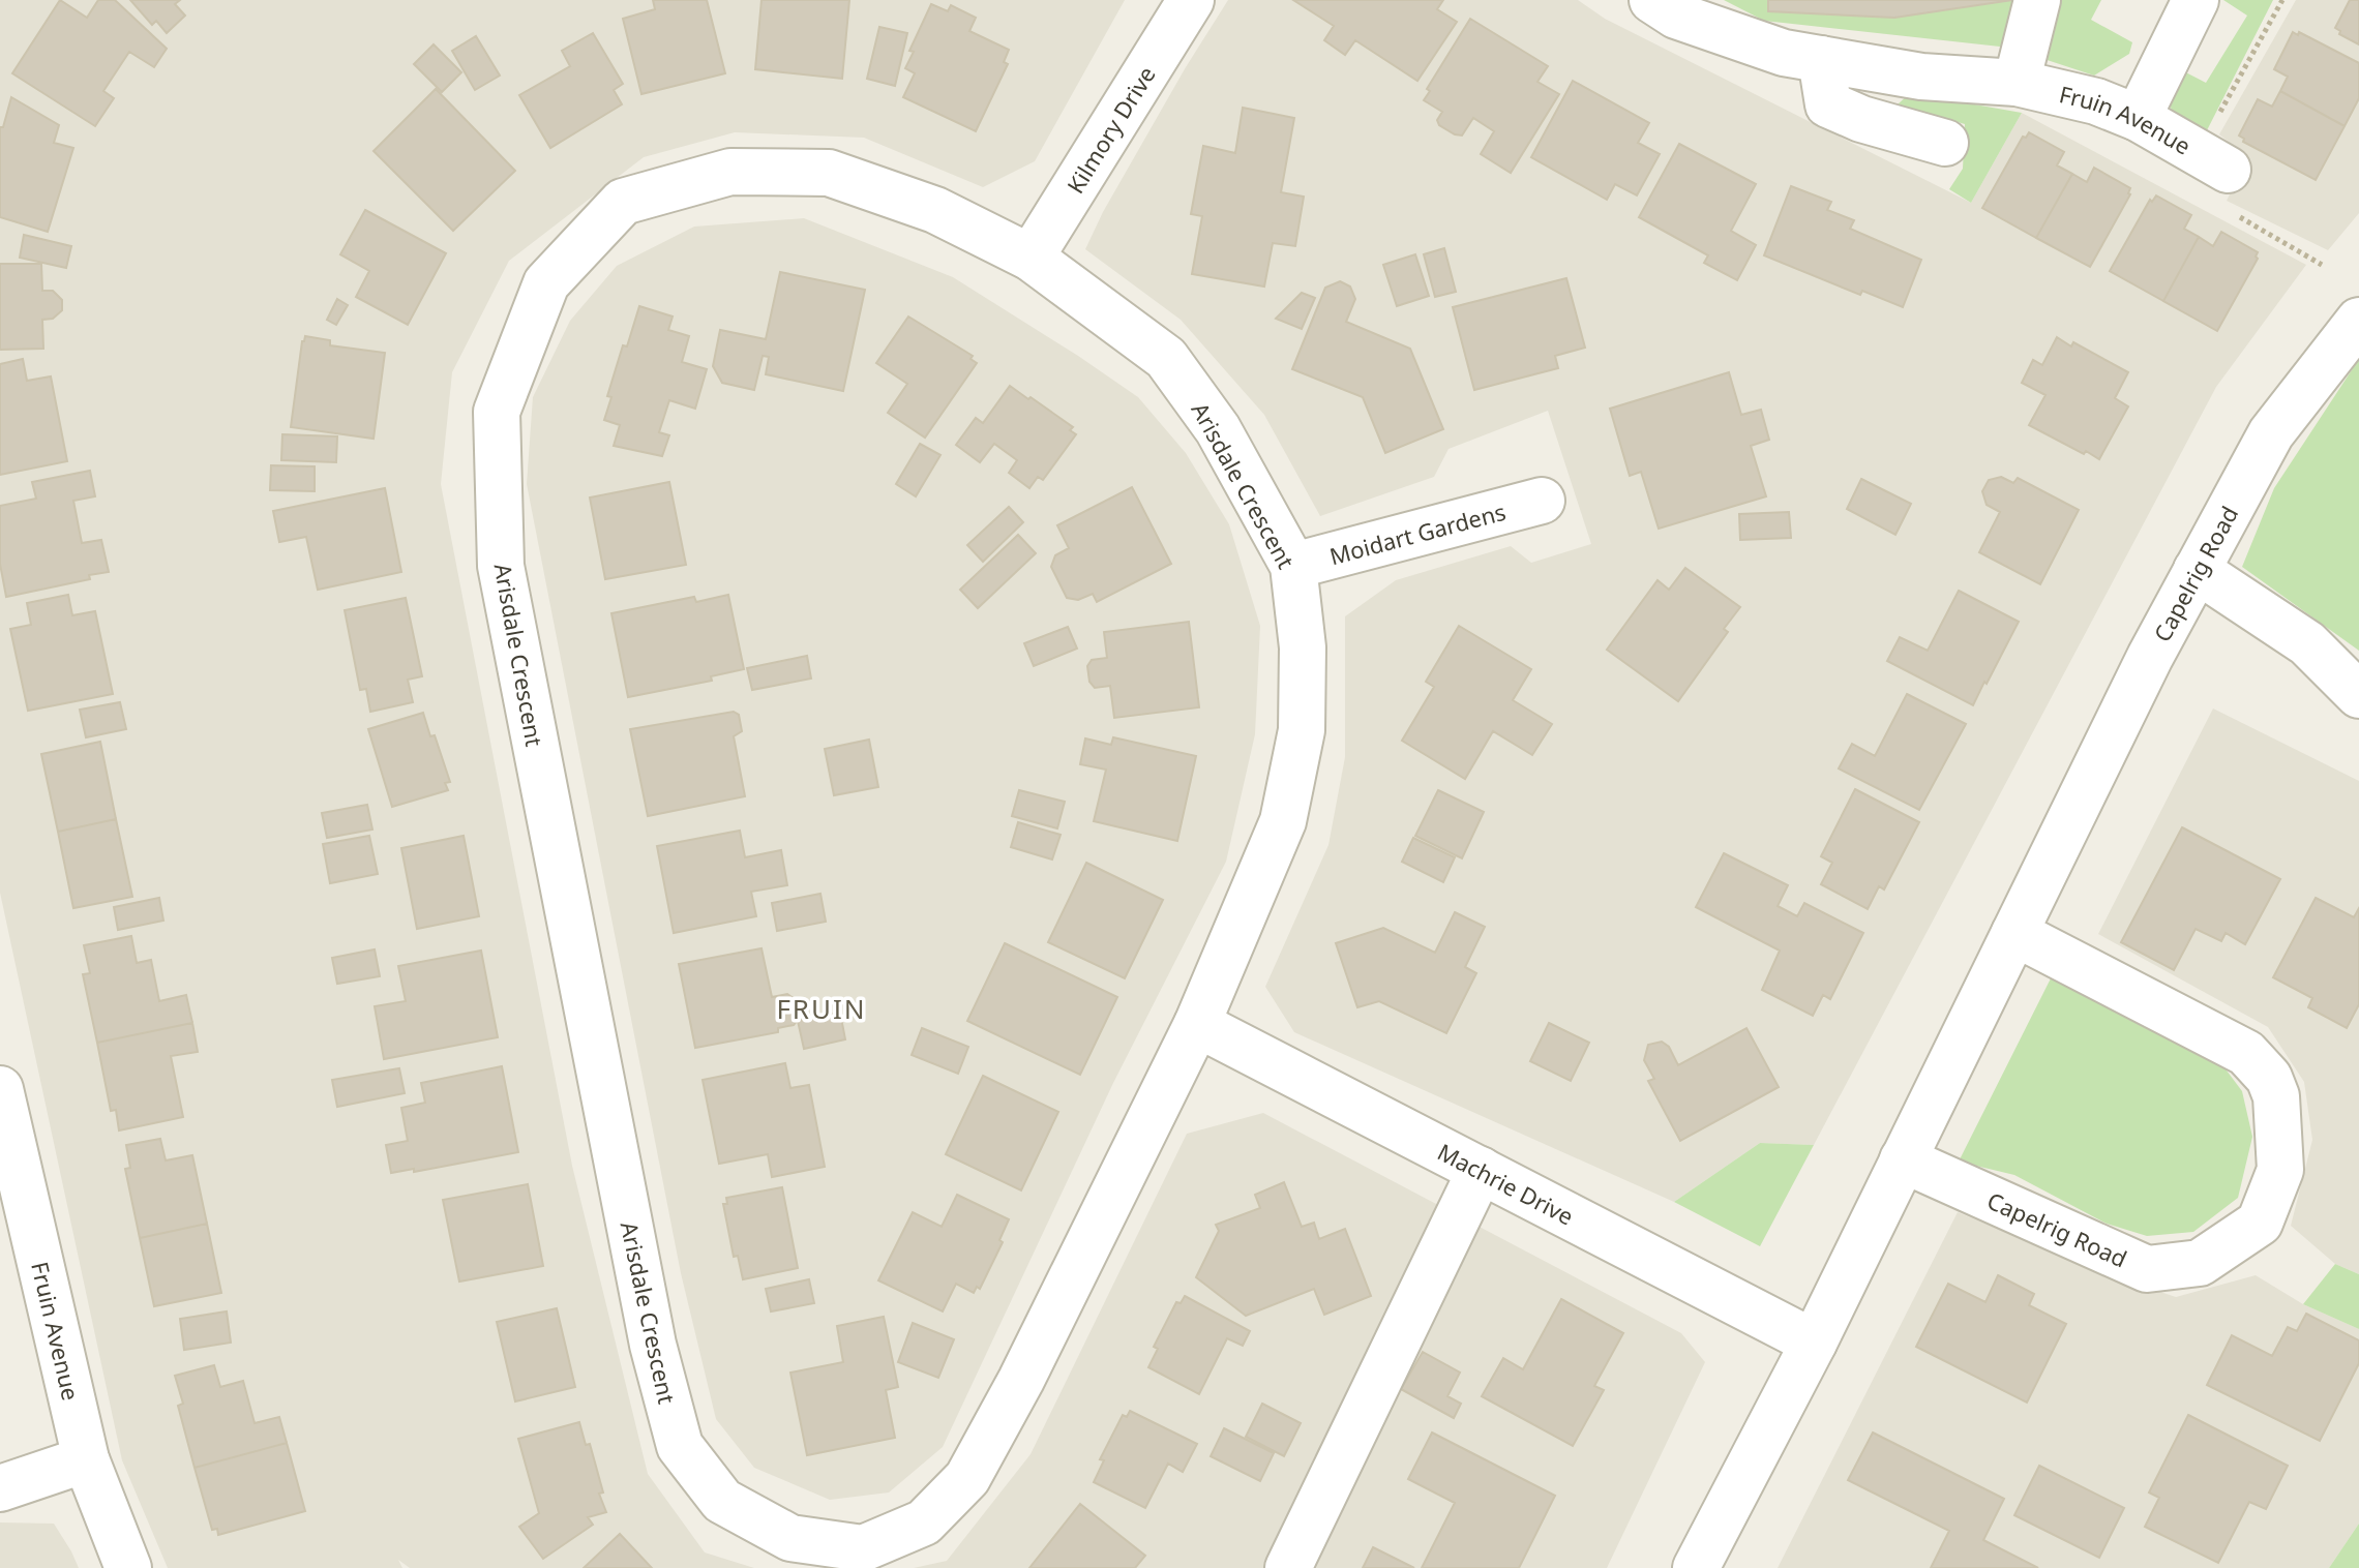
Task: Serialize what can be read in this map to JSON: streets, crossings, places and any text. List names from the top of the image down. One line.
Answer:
{"streets":{"street":["Fruin Avenue","Kilmory Drive","Arisdale Crescent","Moidart Gardens","Capelrig Road","Machrie Drive"]},"crossings":[["Kilmory Drive","Arisdale Crescent"],["Arisdale Crescent","Moidart Gardens"],["Arisdale Crescent","Machrie Drive"],["Capelrig Road","Machrie Drive"]],"districts":["FRUIN"]}
